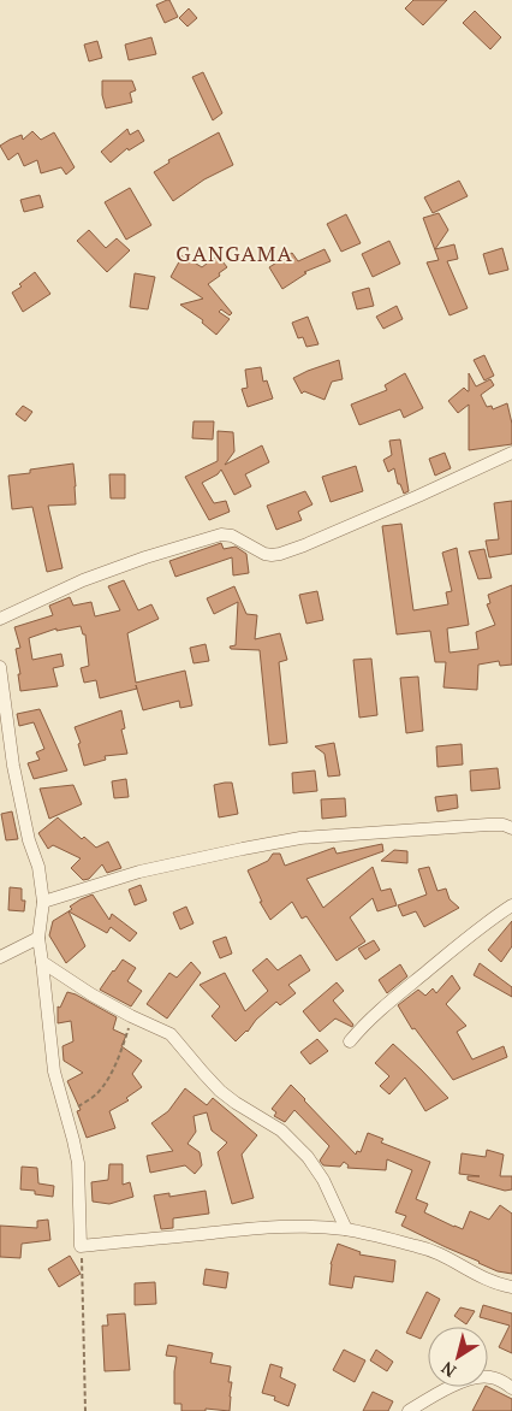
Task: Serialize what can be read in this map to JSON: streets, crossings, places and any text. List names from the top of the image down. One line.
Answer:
{"districts":["GANGAMA"],"north":"bottom left"}
